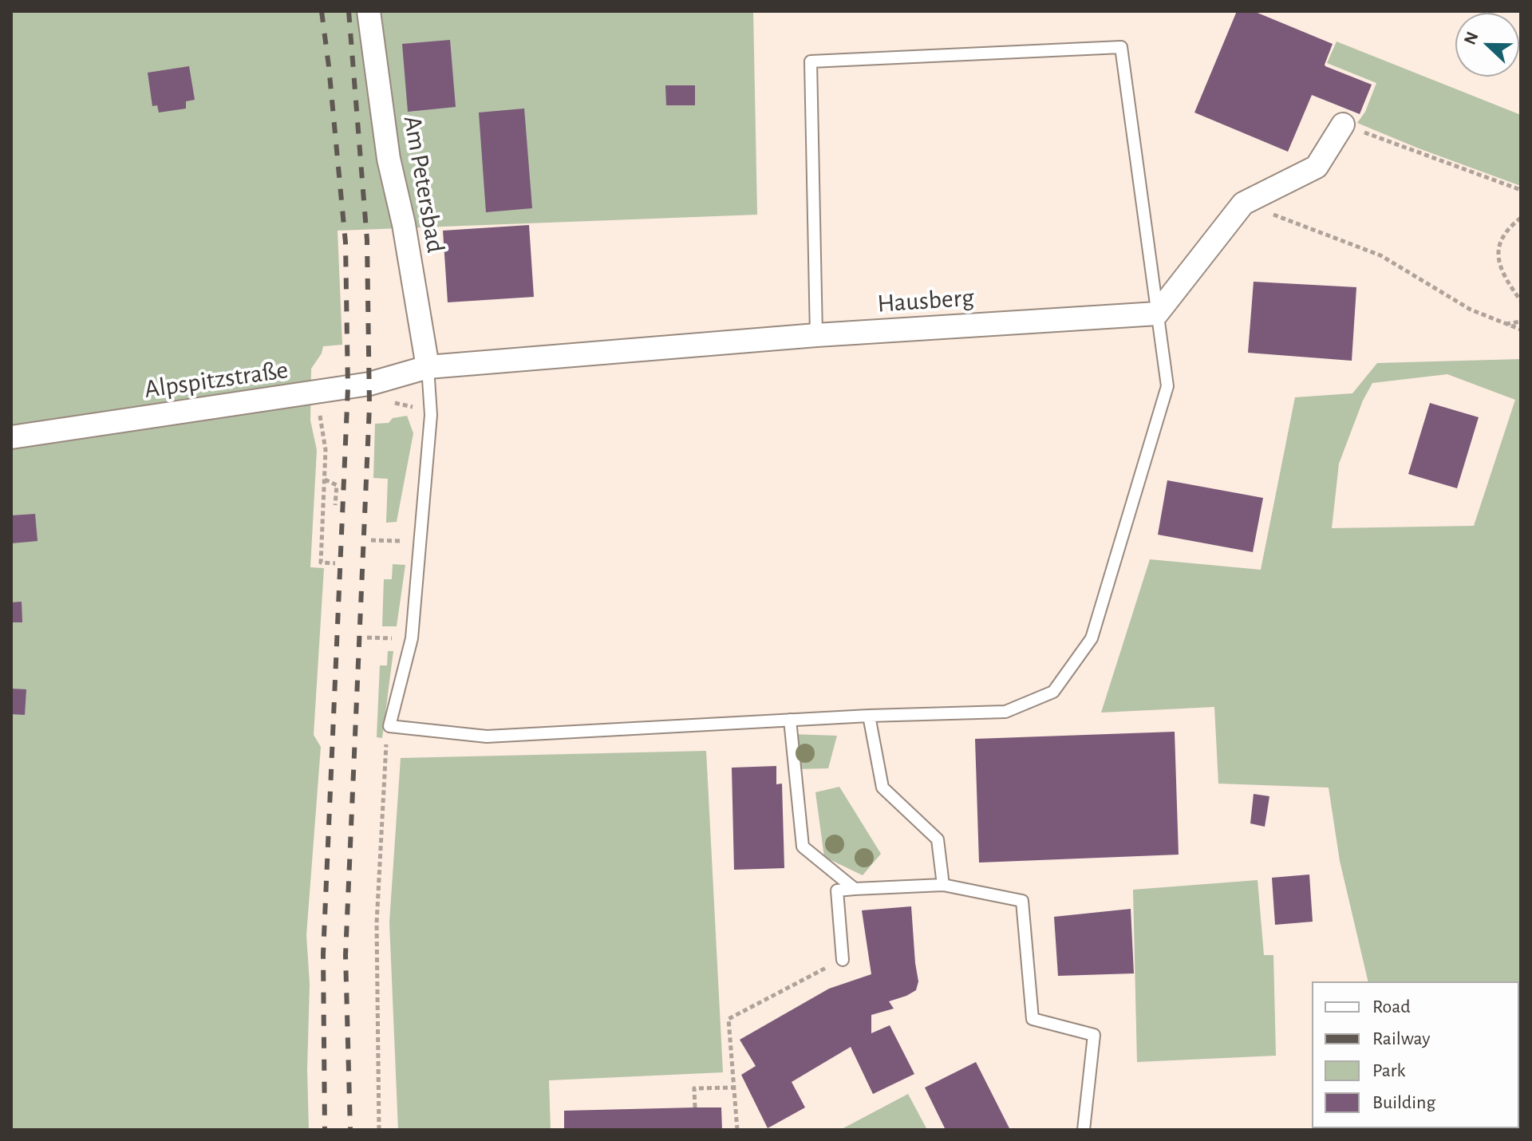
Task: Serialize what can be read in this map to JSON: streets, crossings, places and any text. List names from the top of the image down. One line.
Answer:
{"streets":{"street":["Am Petersbad","Hausberg","Alpspitzstraße"]},"crossings":[["Am Petersbad","Hausberg"],["Am Petersbad","Alpspitzstraße"],["Hausberg","Alpspitzstraße"]],"legend":["Road","Railway","Park","Building"],"north":"left"}
